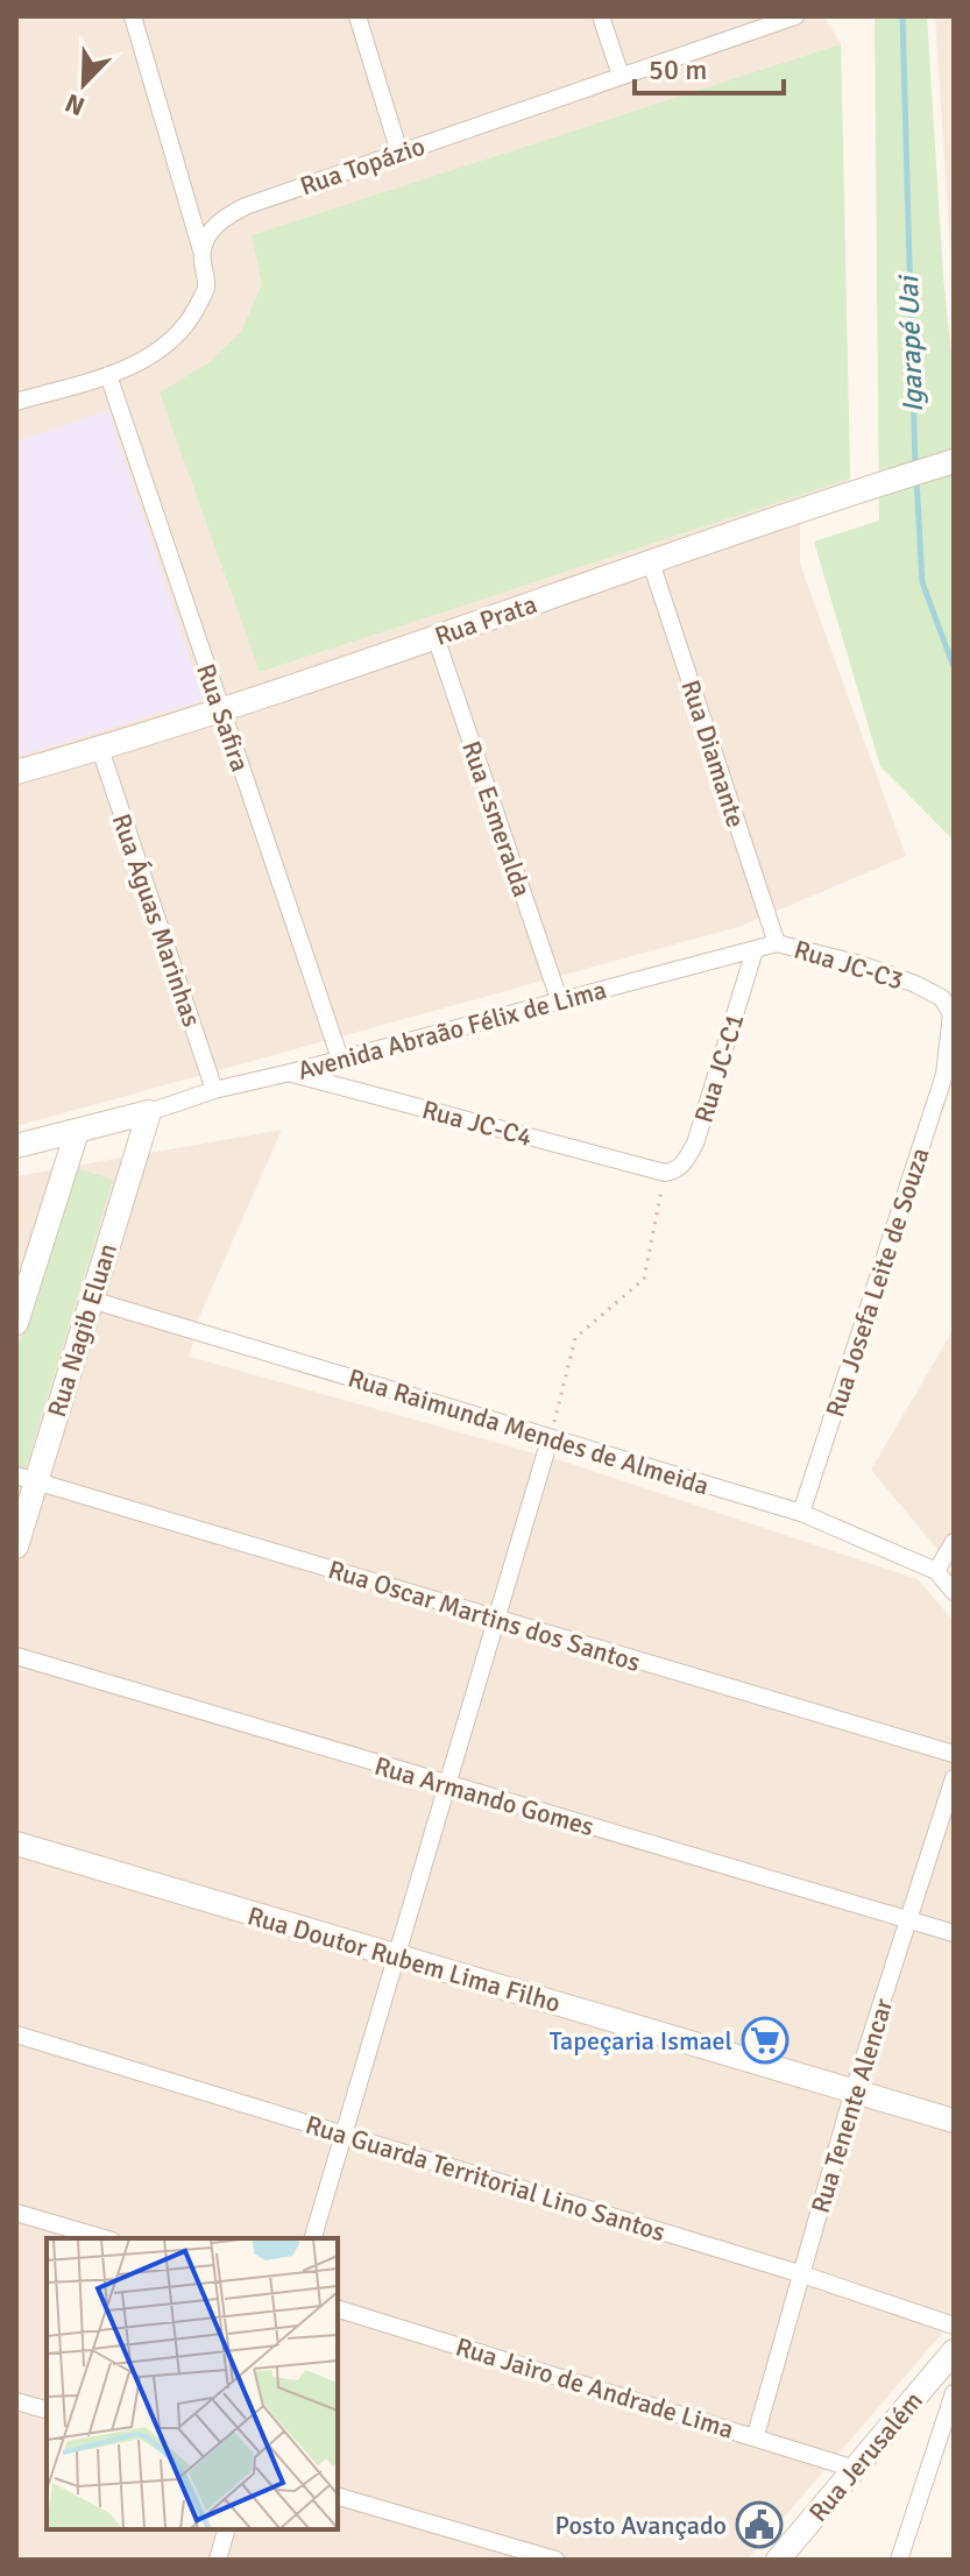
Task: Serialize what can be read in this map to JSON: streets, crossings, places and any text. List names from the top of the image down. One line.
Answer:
{"streets":{"street":["Rua Topázio","Rua Prata","Rua Safira","Rua Diamante","Rua Esmeralda","Rua Águas Marinhas","Rua JC-C3","Avenida Abraão Félix de Lima","Rua JC-C1","Rua JC-C4","Rua Josefa Leite de Souza","Rua Nagib Eluan","Rua Raimunda Mendes de Almeida","Rua Oscar Martins dos Santos","Rua Armando Gomes","Rua Doutor Rubem Lima Filho","Rua Tenente Alencar","Rua Guarda Territorial Lino Santos","Rua Jairo de Andrade Lima","Rua Jerusalém"]},"crossings":[["Rua Prata","Rua Safira"],["Rua Prata","Rua Diamante"],["Rua Prata","Rua Esmeralda"],["Rua Prata","Rua Águas Marinhas"],["Rua Safira","Avenida Abraão Félix de Lima"],["Rua Diamante","Rua JC-C3"],["Rua Esmeralda","Avenida Abraão Félix de Lima"],["Rua Águas Marinhas","Avenida Abraão Félix de Lima"],["Rua JC-C3","Avenida Abraão Félix de Lima"],["Rua JC-C3","Rua JC-C1"],["Rua JC-C3","Rua Josefa Leite de Souza"],["Avenida Abraão Félix de Lima","Rua JC-C1"],["Avenida Abraão Félix de Lima","Rua JC-C4"],["Avenida Abraão Félix de Lima","Rua Nagib Eluan"],["Rua JC-C1","Rua JC-C4"],["Rua Josefa Leite de Souza","Rua Raimunda Mendes de Almeida"],["Rua Nagib Eluan","Rua Raimunda Mendes de Almeida"],["Rua Nagib Eluan","Rua Oscar Martins dos Santos"],["Rua Armando Gomes","Rua Tenente Alencar"],["Rua Doutor Rubem Lima Filho","Rua Tenente Alencar"],["Rua Tenente Alencar","Rua Guarda Territorial Lino Santos"],["Rua Tenente Alencar","Rua Jairo de Andrade Lima"],["Rua Jairo de Andrade Lima","Rua Jerusalém"]],"water":["Igarapé Uai"],"places":{"supermarket":["Tapeçaria Ismael"],"public building":["Posto Avançado"]},"scale_bar":"50 m","north":"bottom left"}
